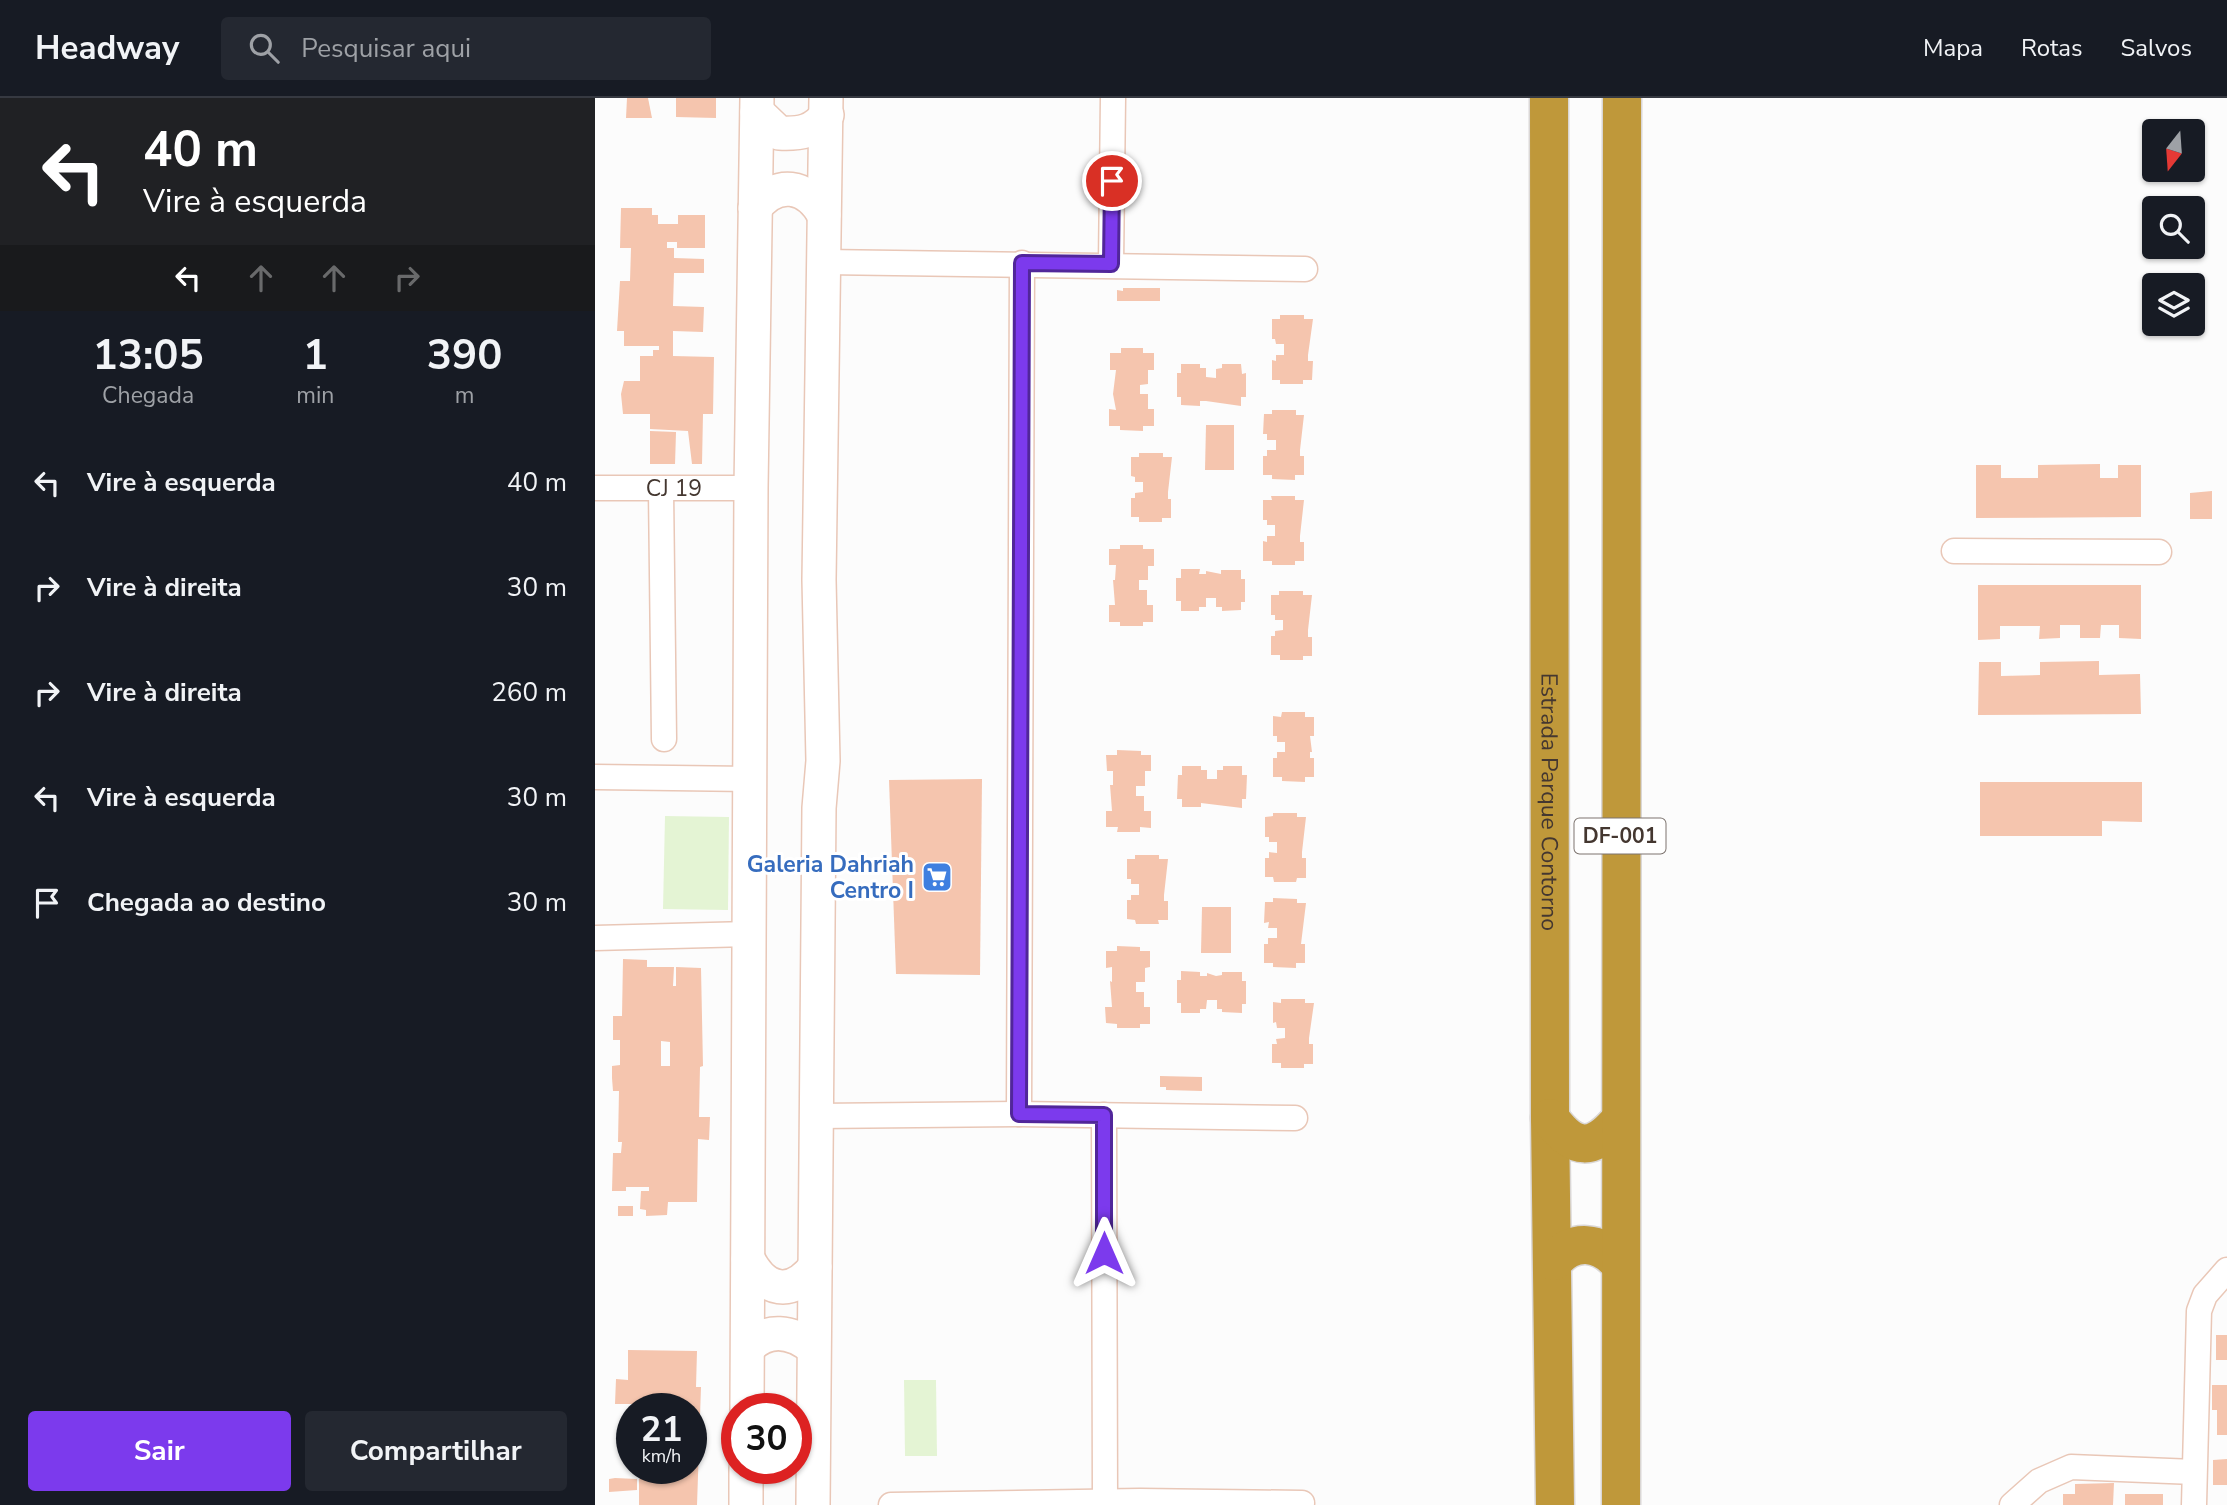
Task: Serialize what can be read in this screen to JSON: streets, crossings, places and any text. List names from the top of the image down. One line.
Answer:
{"streets":{"highway":["Estrada Parque Contorno","DF-001"],"street":["CJ 19"]},"places":{"supermarket":["Galeria Dahriah Centro I"]},"north":"bottom","page":{"header":"Headway","search":"Pesquisar aqui","nav":["Mapa","Rotas","Salvos"],"turn":["40 m","Vire à esquerda"],"eta":["13:05","Chegada","1","min","390","m"],"list":[{"name":"Vire à esquerda","value":"40 m"},{"name":"Vire à direita","value":"30 m"},{"name":"Vire à direita","value":"260 m"},{"name":"Vire à esquerda","value":"30 m"},{"name":"Chegada ao destino","value":"30 m"}],"speed":"21 km/h","limit":"30","buttons":["Sair","Compartilhar"]}}
